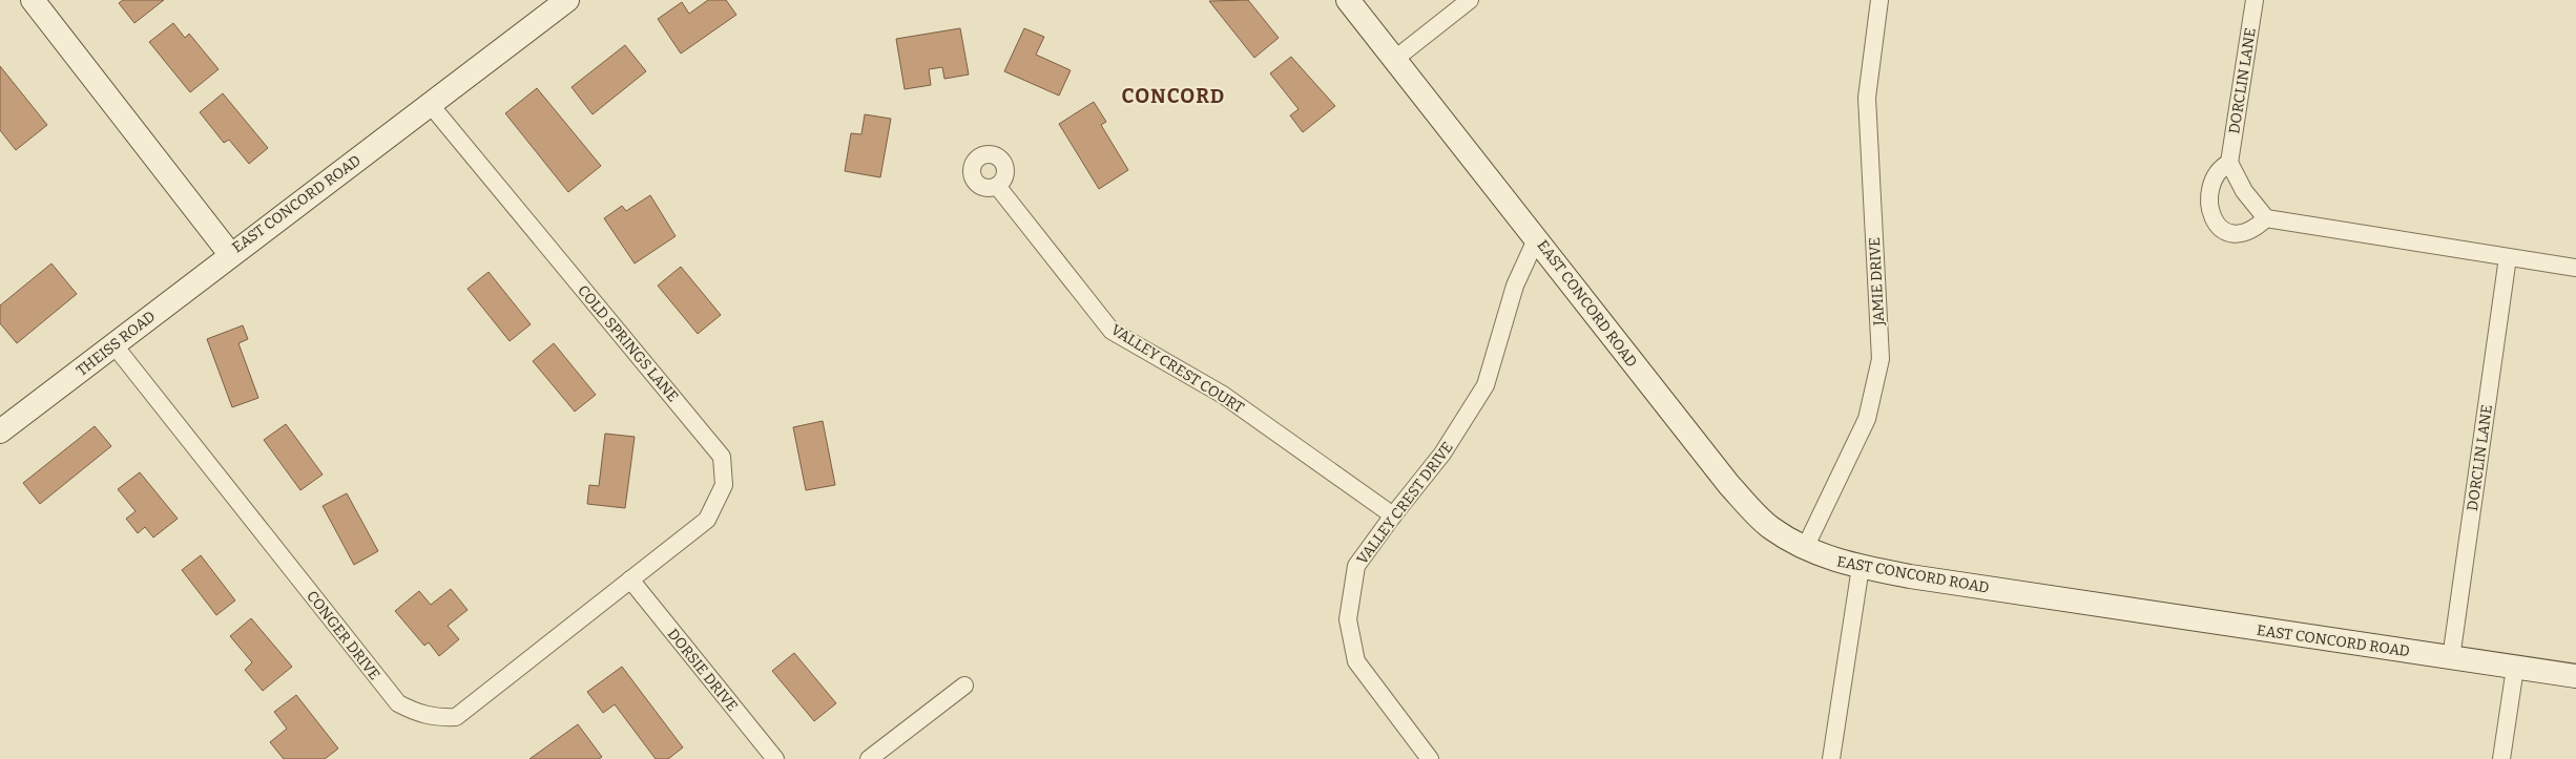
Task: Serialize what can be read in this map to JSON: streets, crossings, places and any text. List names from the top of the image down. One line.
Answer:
{"streets":{"street":["DORCLIN LANE","EAST CONCORD ROAD","JAMIE DRIVE","THEISS ROAD","COLD SPRINGS LANE","VALLEY CREST COURT","VALLEY CREST DRIVE","CONGER DRIVE","DORSIE DRIVE"]},"crossings":[["DORCLIN LANE","EAST CONCORD ROAD"],["EAST CONCORD ROAD","JAMIE DRIVE"],["EAST CONCORD ROAD","THEISS ROAD"],["EAST CONCORD ROAD","COLD SPRINGS LANE"],["EAST CONCORD ROAD","VALLEY CREST DRIVE"],["THEISS ROAD","CONGER DRIVE"],["COLD SPRINGS LANE","CONGER DRIVE"],["COLD SPRINGS LANE","DORSIE DRIVE"],["VALLEY CREST COURT","VALLEY CREST DRIVE"],["CONGER DRIVE","DORSIE DRIVE"]],"districts":["CONCORD"]}
